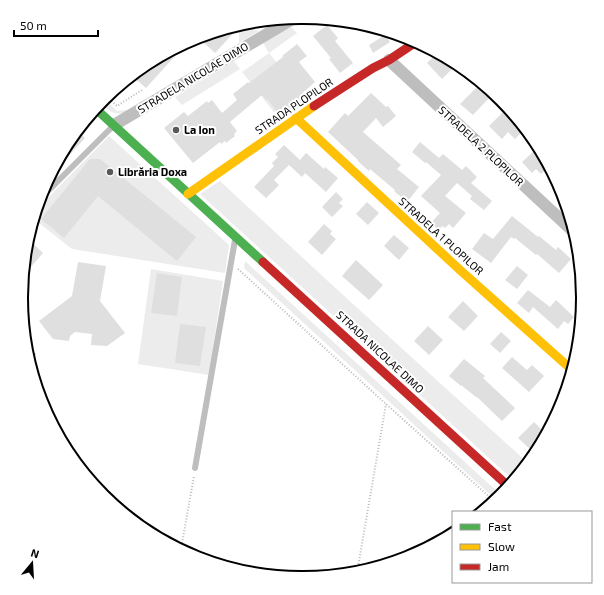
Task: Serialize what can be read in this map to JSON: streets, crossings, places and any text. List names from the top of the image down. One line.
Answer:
{"streets":{"street":["STRADELA NICOLAE DIMO","STRADA PLOPILOR","STRADELA 2 PLOPILOR","STRADELA 1 PLOPILOR","STRADA NICOLAE DIMO"]},"crossings":[["STRADELA NICOLAE DIMO","STRADA NICOLAE DIMO"],["STRADA PLOPILOR","STRADELA 2 PLOPILOR"],["STRADA PLOPILOR","STRADELA 1 PLOPILOR"],["STRADA PLOPILOR","STRADA NICOLAE DIMO"]],"places":["La Ion","Librăria Doxa"],"legend":["Fast","Slow","Jam"],"scale_bar":"50 m","north":"top"}
